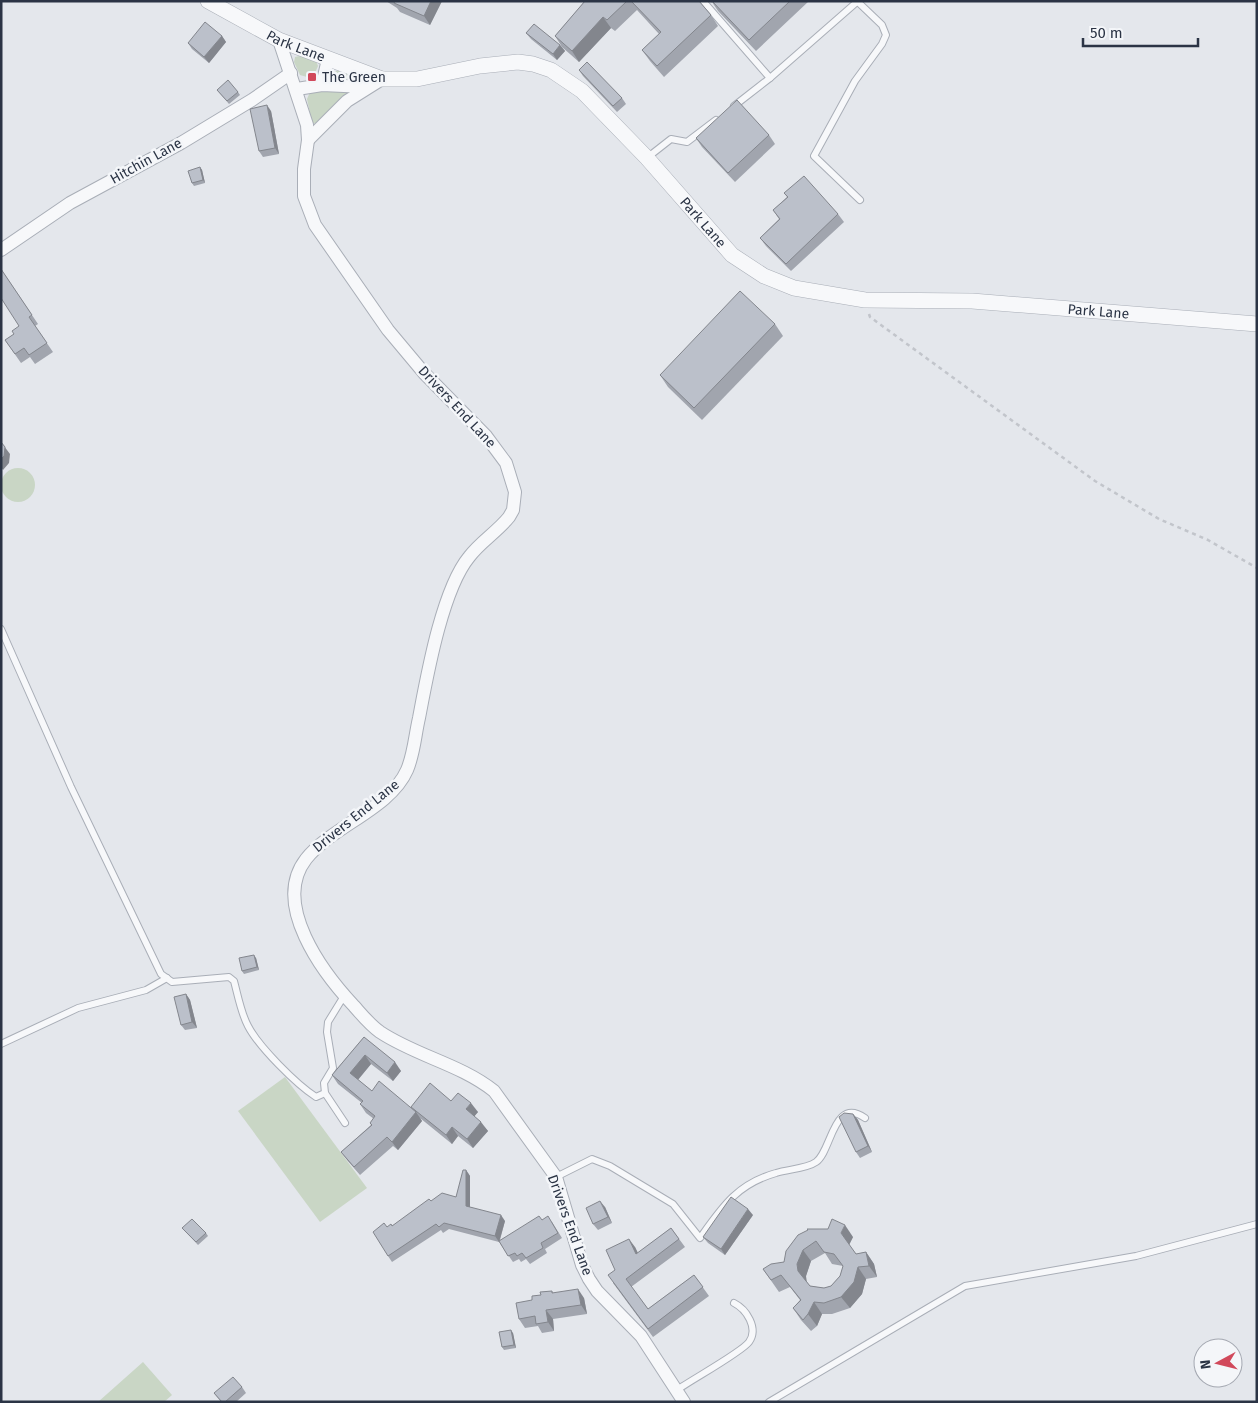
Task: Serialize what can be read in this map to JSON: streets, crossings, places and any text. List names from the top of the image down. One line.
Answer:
{"streets":{"street":["Park Lane","Hitchin Lane","Drivers End Lane"]},"crossings":[["Park Lane","Drivers End Lane"],["Hitchin Lane","Drivers End Lane"]],"places":{"transit":["The Green"]},"scale_bar":"50 m","north":"left"}
